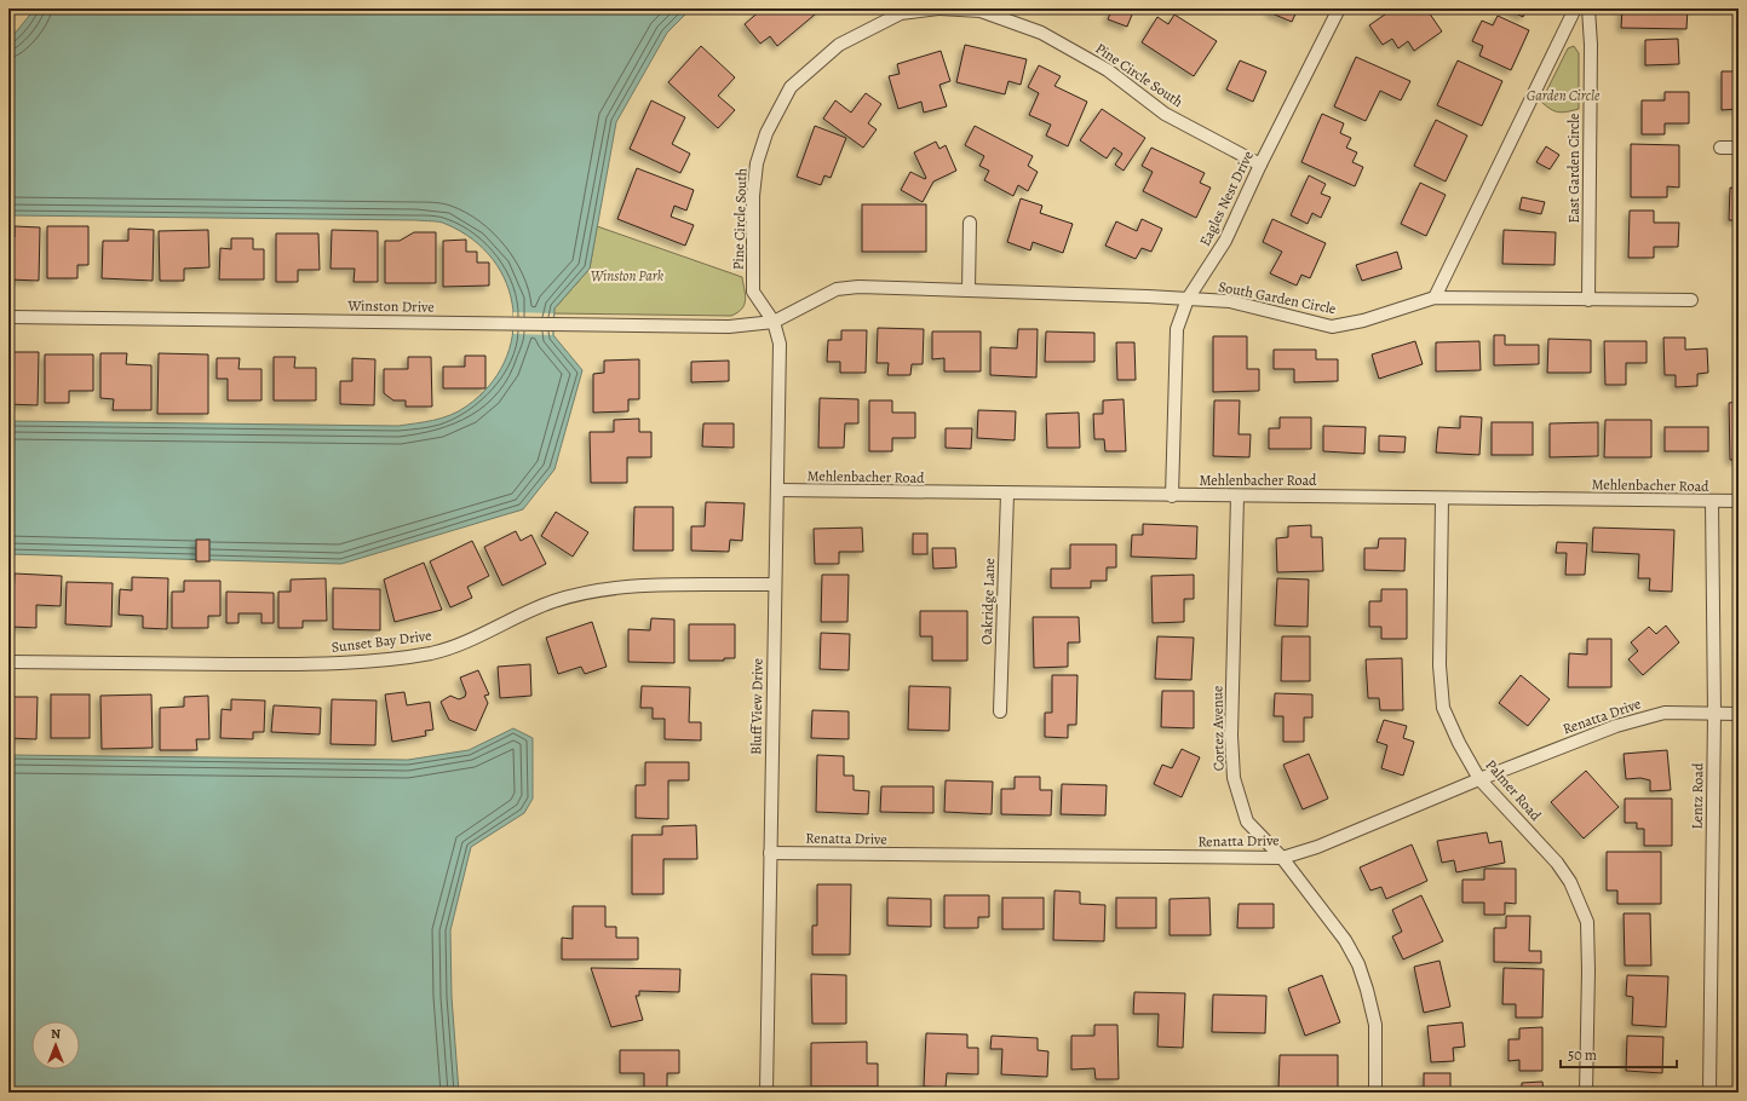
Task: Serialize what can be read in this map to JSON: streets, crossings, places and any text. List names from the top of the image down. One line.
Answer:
{"streets":{"street":["Pine Circle South","East Garden Circle","Eagles Nest Drive","South Garden Circle","Winston Drive","Mehlenbacher Road","Oakridge Lane","Sunset Bay Drive","Bluff View Drive","Renatta Drive","Cortez Avenue","Palmer Road","Lentz Road"]},"crossings":[["Pine Circle South","Eagles Nest Drive"],["Pine Circle South","South Garden Circle"],["Pine Circle South","Winston Drive"],["Pine Circle South","Bluff View Drive"],["East Garden Circle","South Garden Circle"],["Eagles Nest Drive","South Garden Circle"],["Eagles Nest Drive","Mehlenbacher Road"],["South Garden Circle","Winston Drive"],["South Garden Circle","Bluff View Drive"],["Winston Drive","Bluff View Drive"],["Mehlenbacher Road","Oakridge Lane"],["Mehlenbacher Road","Bluff View Drive"],["Mehlenbacher Road","Cortez Avenue"],["Mehlenbacher Road","Palmer Road"],["Mehlenbacher Road","Lentz Road"],["Sunset Bay Drive","Bluff View Drive"],["Bluff View Drive","Renatta Drive"],["Renatta Drive","Cortez Avenue"],["Renatta Drive","Palmer Road"],["Renatta Drive","Lentz Road"]],"parks":["Garden Circle","Winston Park"],"scale_bar":"50 m","north":"top"}
